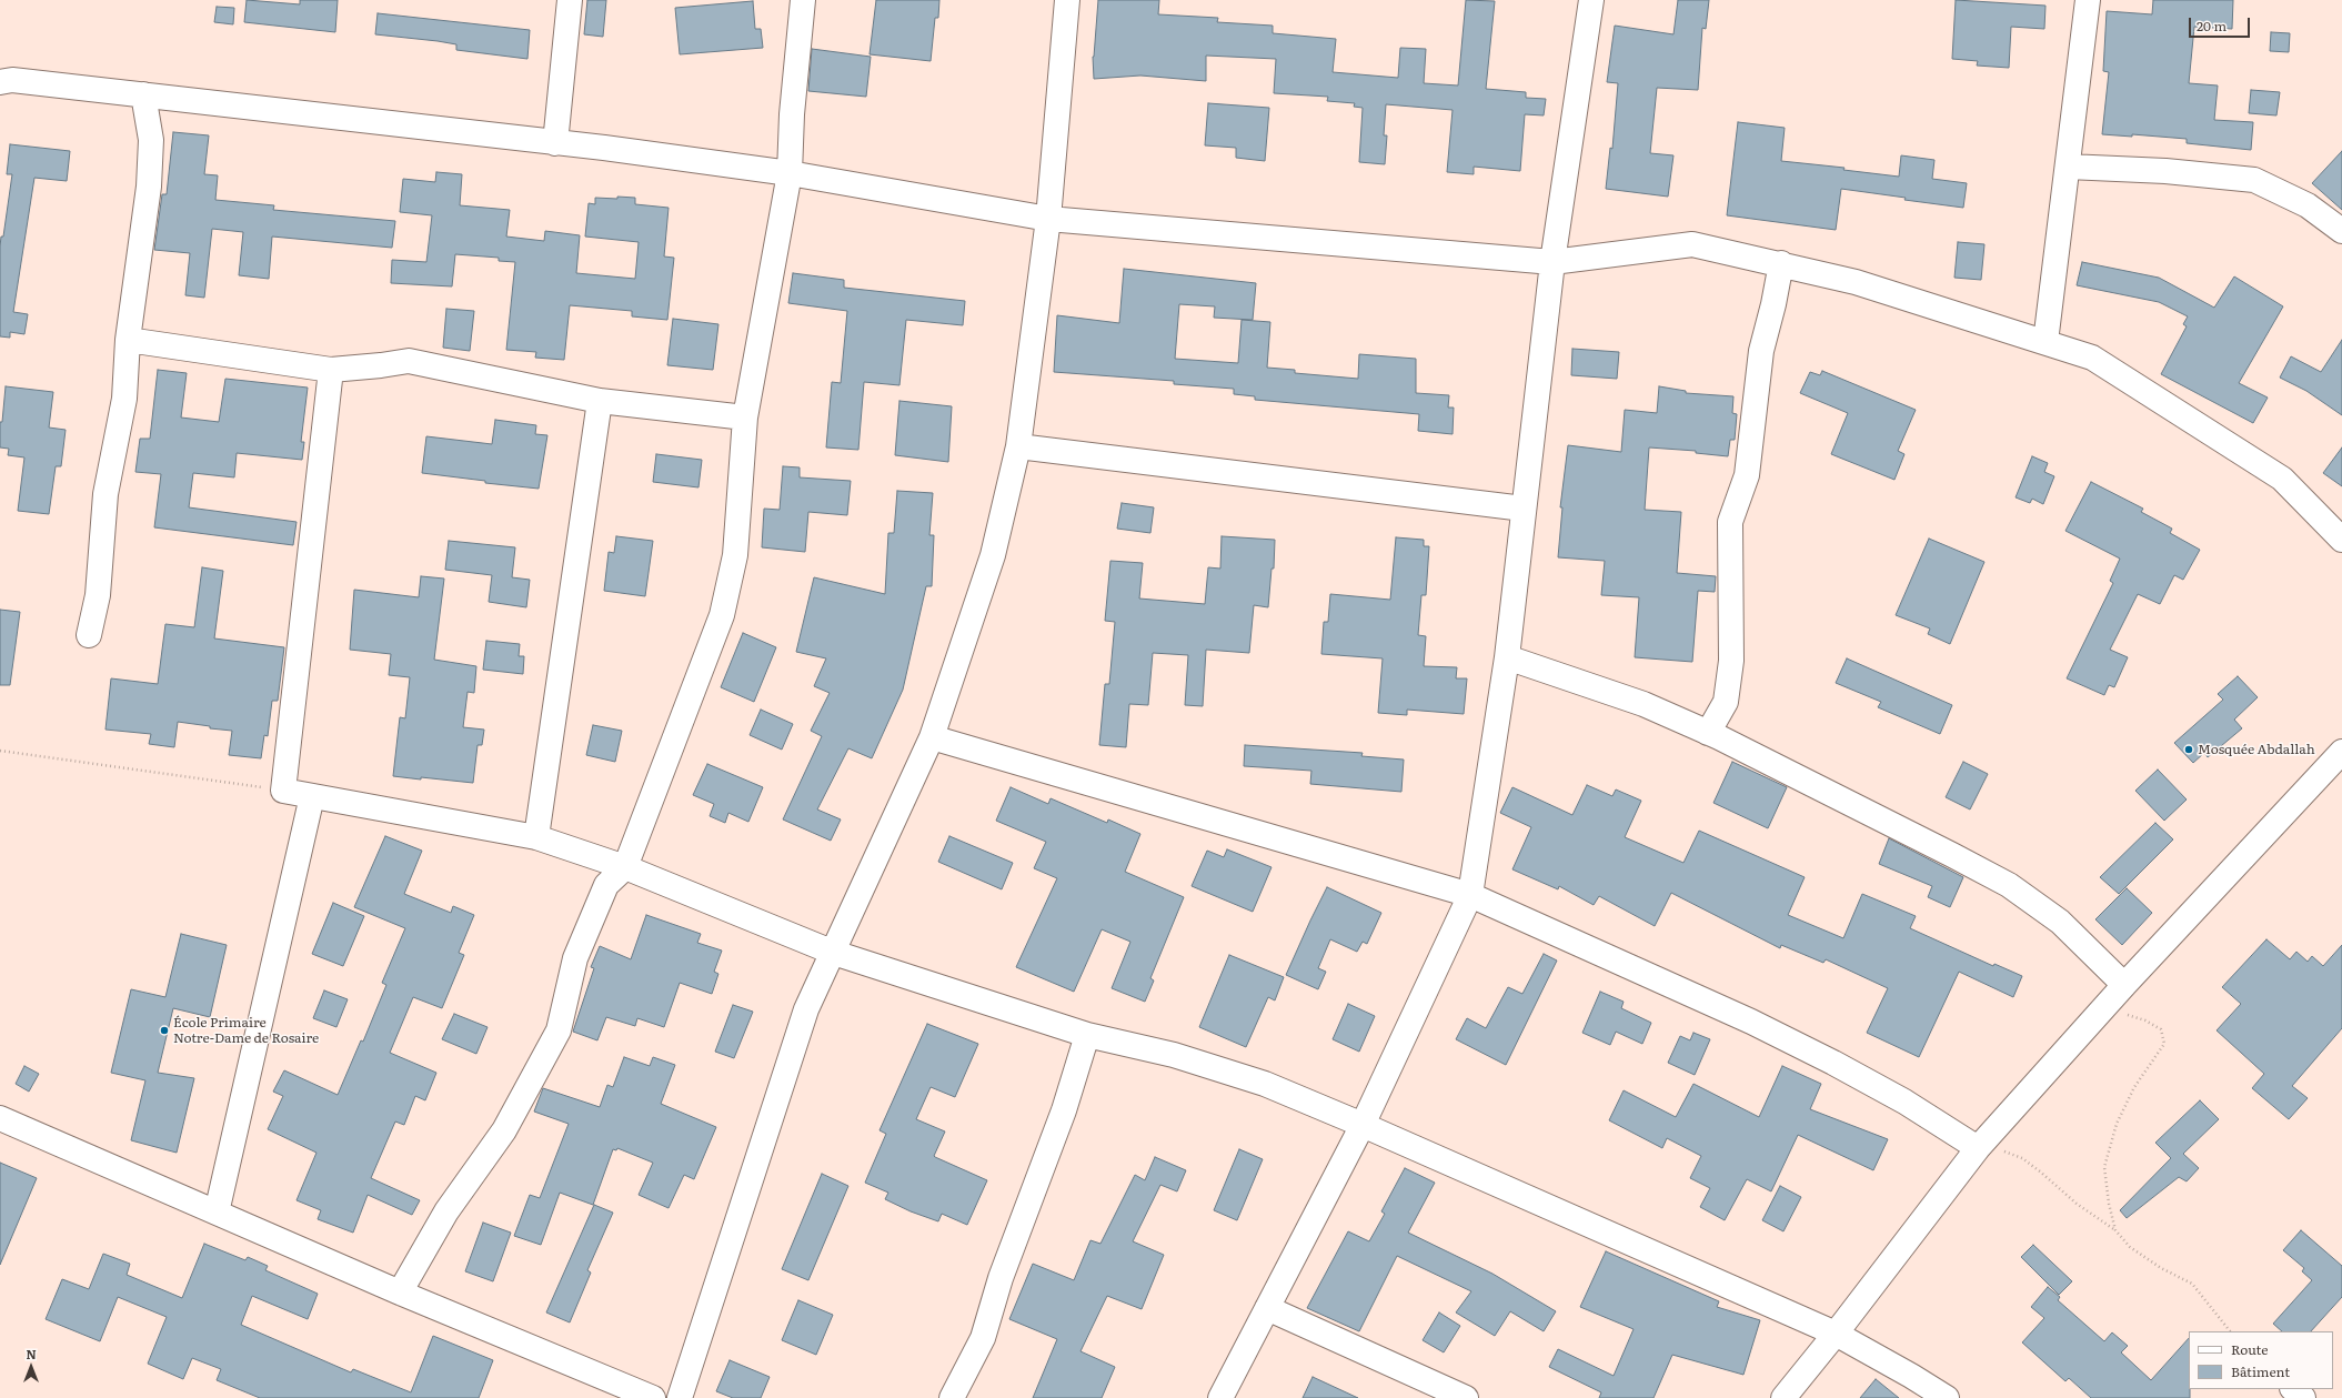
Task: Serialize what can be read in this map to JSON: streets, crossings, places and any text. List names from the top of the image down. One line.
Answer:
{"places":["Mosquée Abdallah","École Primaire Notre-Dame de Rosaire"],"legend":["Route","Bâtiment"],"scale_bar":"20 m","north":"top"}
